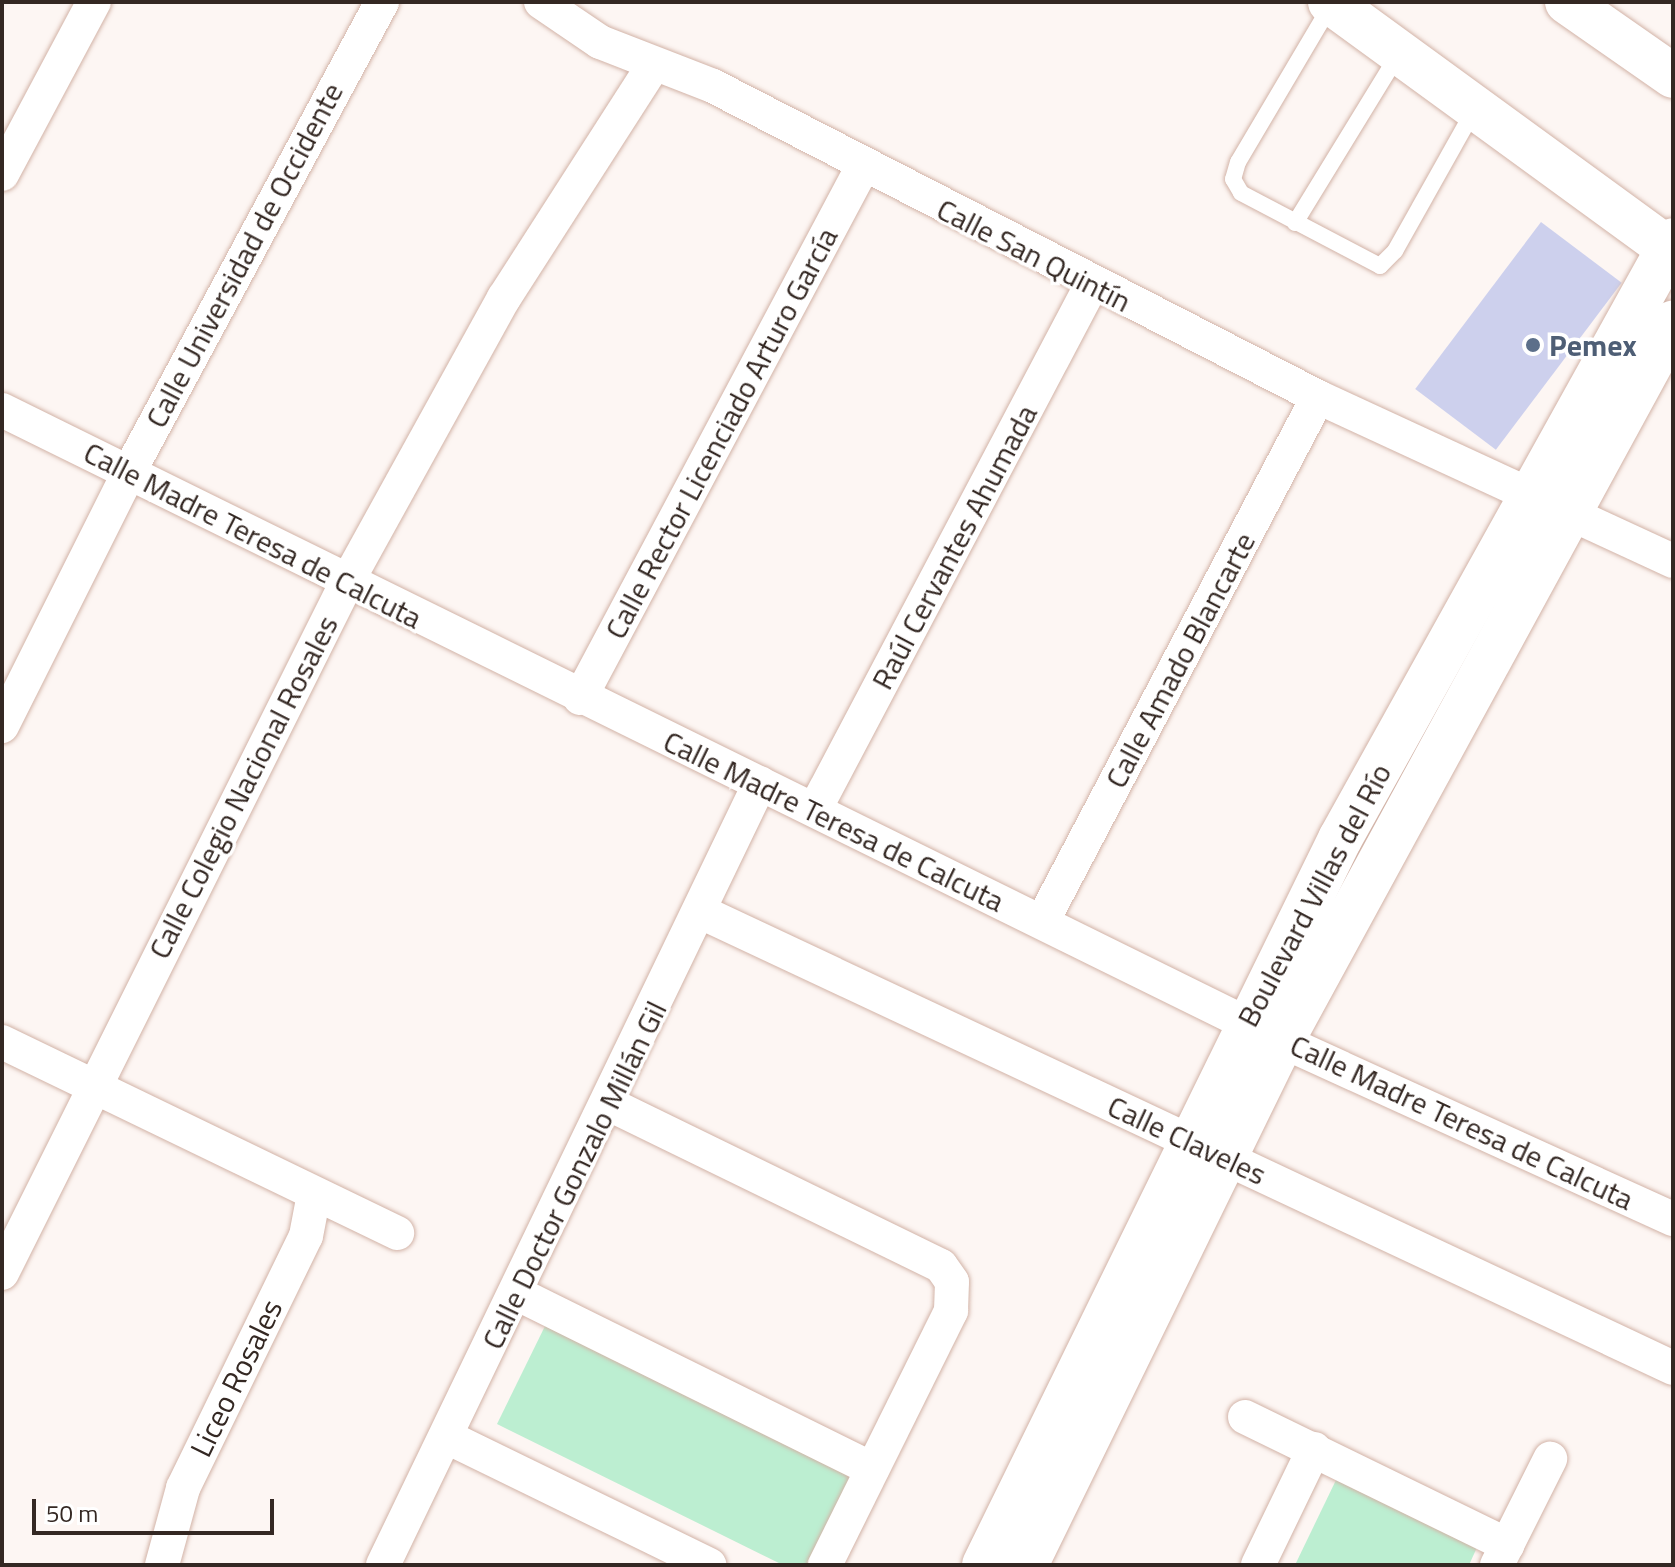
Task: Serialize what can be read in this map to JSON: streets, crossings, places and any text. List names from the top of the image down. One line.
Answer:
{"streets":{"street":["Calle Universidad de Occidente","Calle San Quintín","Calle Rector Licenciado Arturo García","Calle Madre Teresa de Calcuta","Raúl Cervantes Ahumada","Calle Amado Blancarte","Calle Colegio Nacional Rosales","Boulevard Villas del Río","Calle Claveles","Calle Doctor Gonzalo Millán Gil","Liceo Rosales"]},"crossings":[["Calle Universidad de Occidente","Calle Madre Teresa de Calcuta"],["Calle San Quintín","Calle Rector Licenciado Arturo García"],["Calle San Quintín","Raúl Cervantes Ahumada"],["Calle San Quintín","Calle Amado Blancarte"],["Calle San Quintín","Calle Colegio Nacional Rosales"],["Calle San Quintín","Boulevard Villas del Río"],["Calle Rector Licenciado Arturo García","Calle Madre Teresa de Calcuta"],["Calle Madre Teresa de Calcuta","Raúl Cervantes Ahumada"],["Calle Madre Teresa de Calcuta","Calle Amado Blancarte"],["Calle Madre Teresa de Calcuta","Calle Colegio Nacional Rosales"],["Calle Madre Teresa de Calcuta","Boulevard Villas del Río"],["Calle Madre Teresa de Calcuta","Calle Doctor Gonzalo Millán Gil"],["Boulevard Villas del Río","Calle Claveles"],["Calle Claveles","Calle Doctor Gonzalo Millán Gil"]],"places":["Pemex"],"scale_bar":"50 m"}
